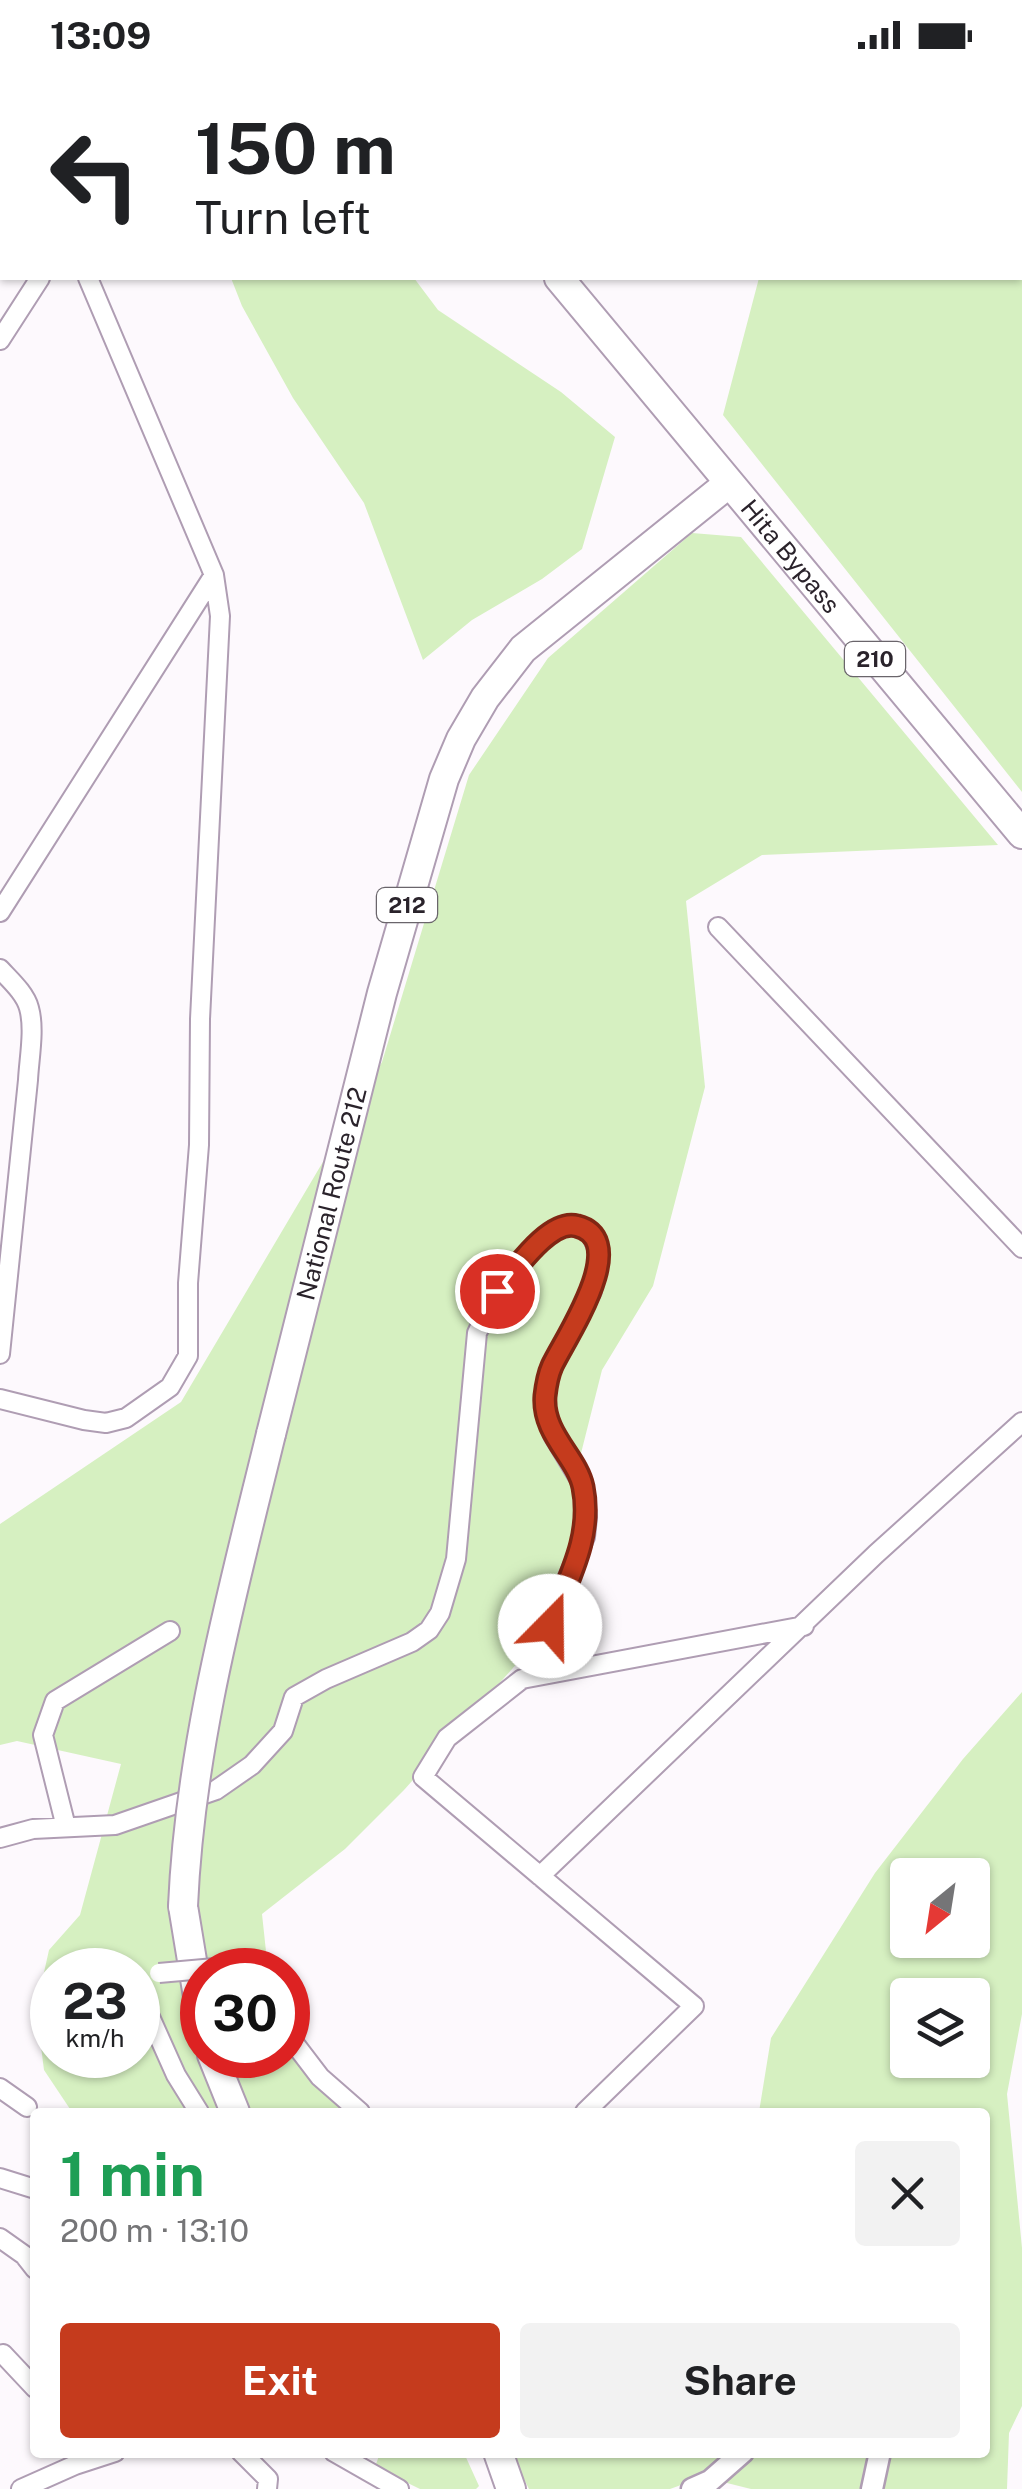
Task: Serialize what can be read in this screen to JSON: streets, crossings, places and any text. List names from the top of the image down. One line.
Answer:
{"streets":{"highway":["Hita Bypass","210","212","National Route 212"]},"crossings":[["Hita Bypass","National Route 212"]],"north":"bottom left","page":{"status":"13:09","turn":["150 m","Turn left"],"speed":"23 km/h","limit":"30","heading":["1 min","200 m · 13:10"],"buttons":["Exit","Share"]}}
